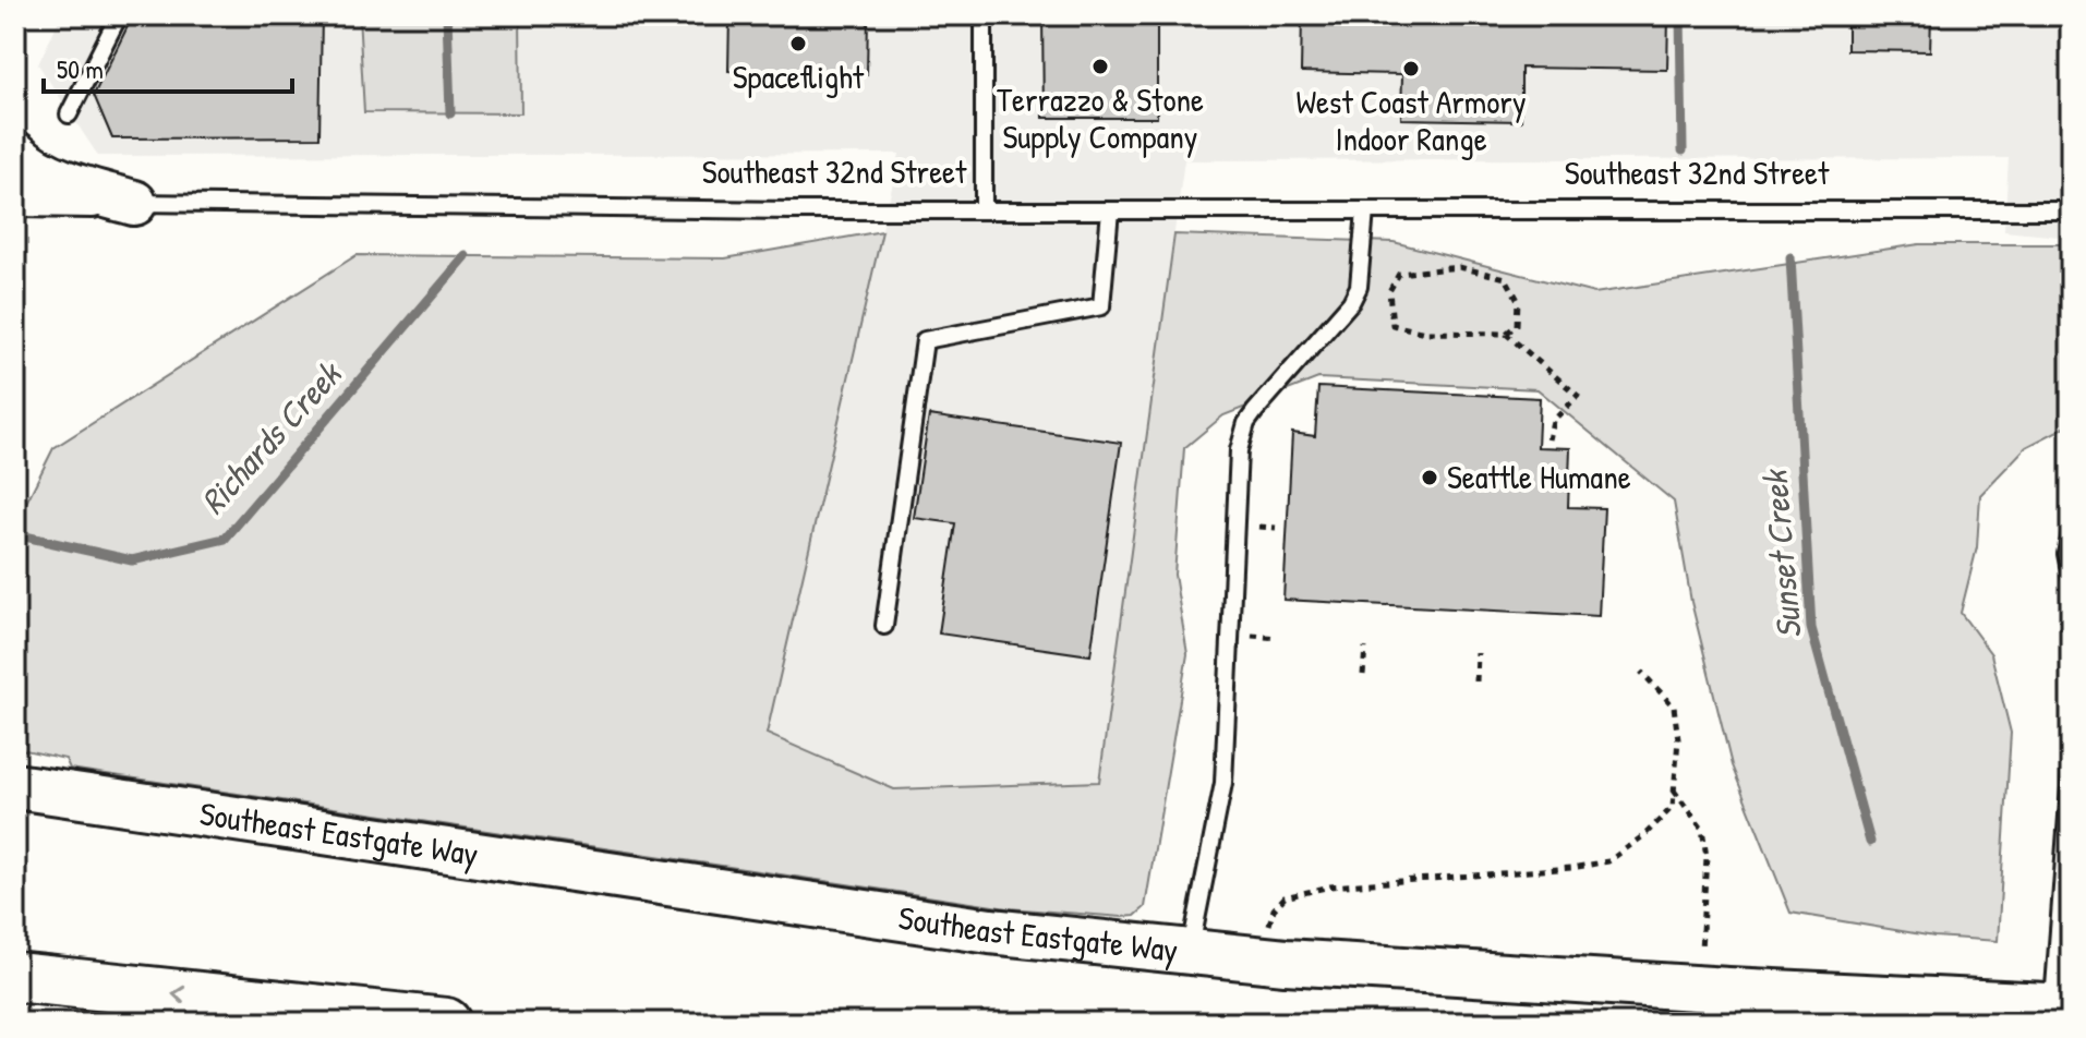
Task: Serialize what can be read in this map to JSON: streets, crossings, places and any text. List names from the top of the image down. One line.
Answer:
{"streets":{"main road":["Southeast Eastgate Way"],"street":["Southeast 32nd Street"]},"water":["Richards Creek","Sunset Creek"],"places":["Spaceflight","Terrazzo & Stone Supply Company","West Coast Armory Indoor Range","Seattle Humane"],"scale_bar":"50 m"}
